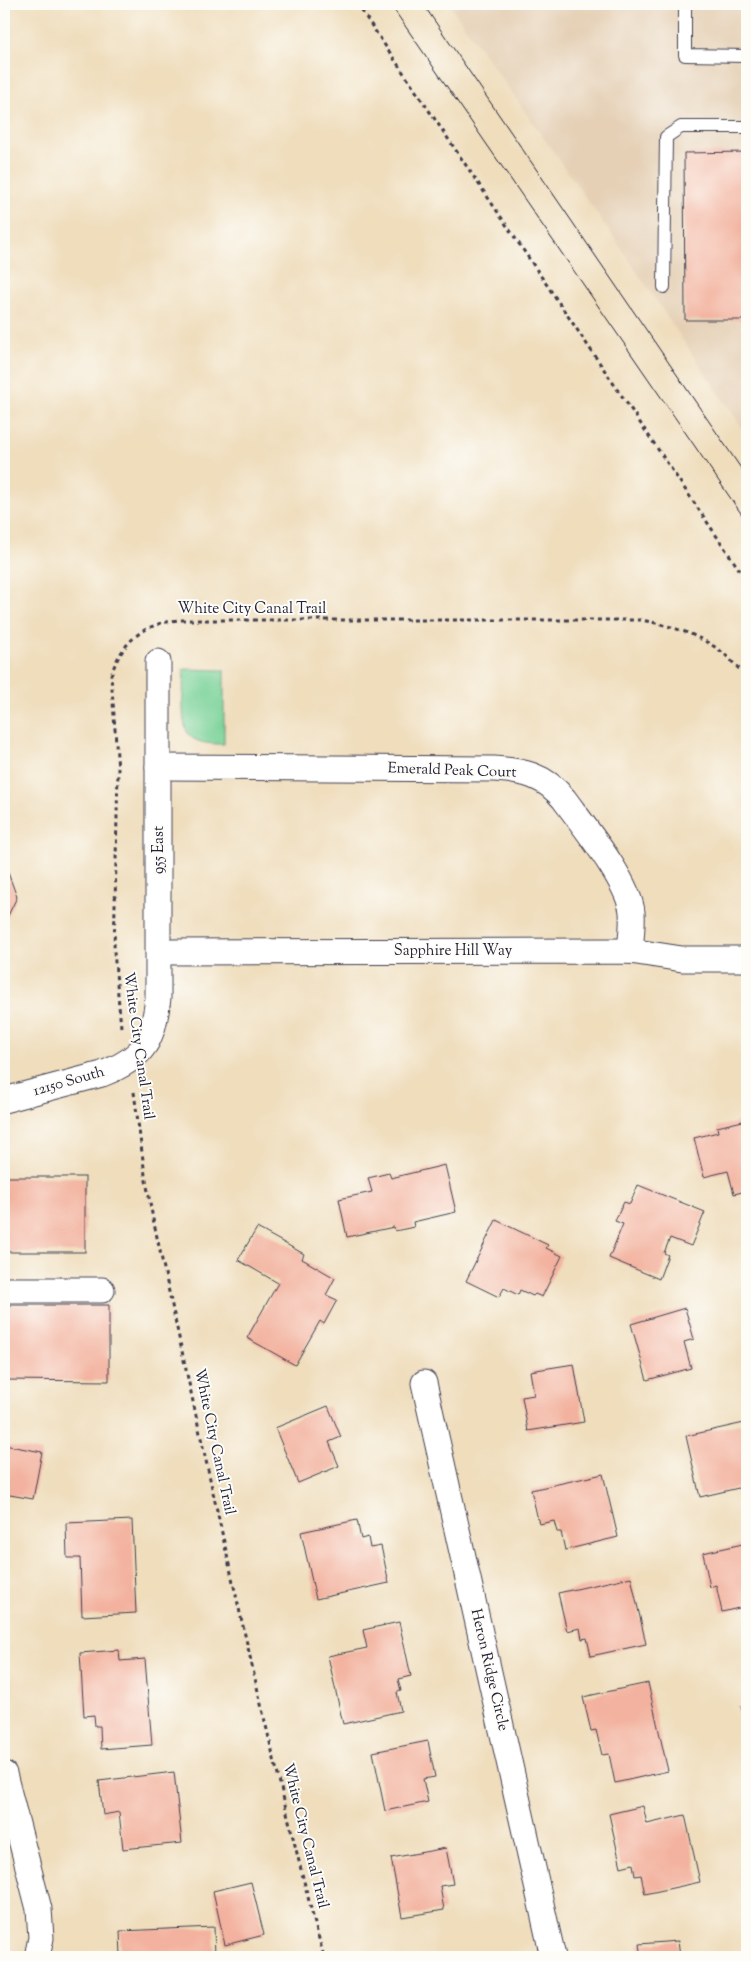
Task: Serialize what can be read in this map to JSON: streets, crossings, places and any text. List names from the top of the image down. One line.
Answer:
{"streets":{"street":["Emerald Peak Court","955 East","Sapphire Hill Way","12150 South","Heron Ridge Circle"],"path":["White City Canal Trail"]},"crossings":[["White City Canal Trail","12150 South"],["Emerald Peak Court","955 East"],["Emerald Peak Court","Sapphire Hill Way"],["955 East","Sapphire Hill Way"],["955 East","12150 South"]]}
